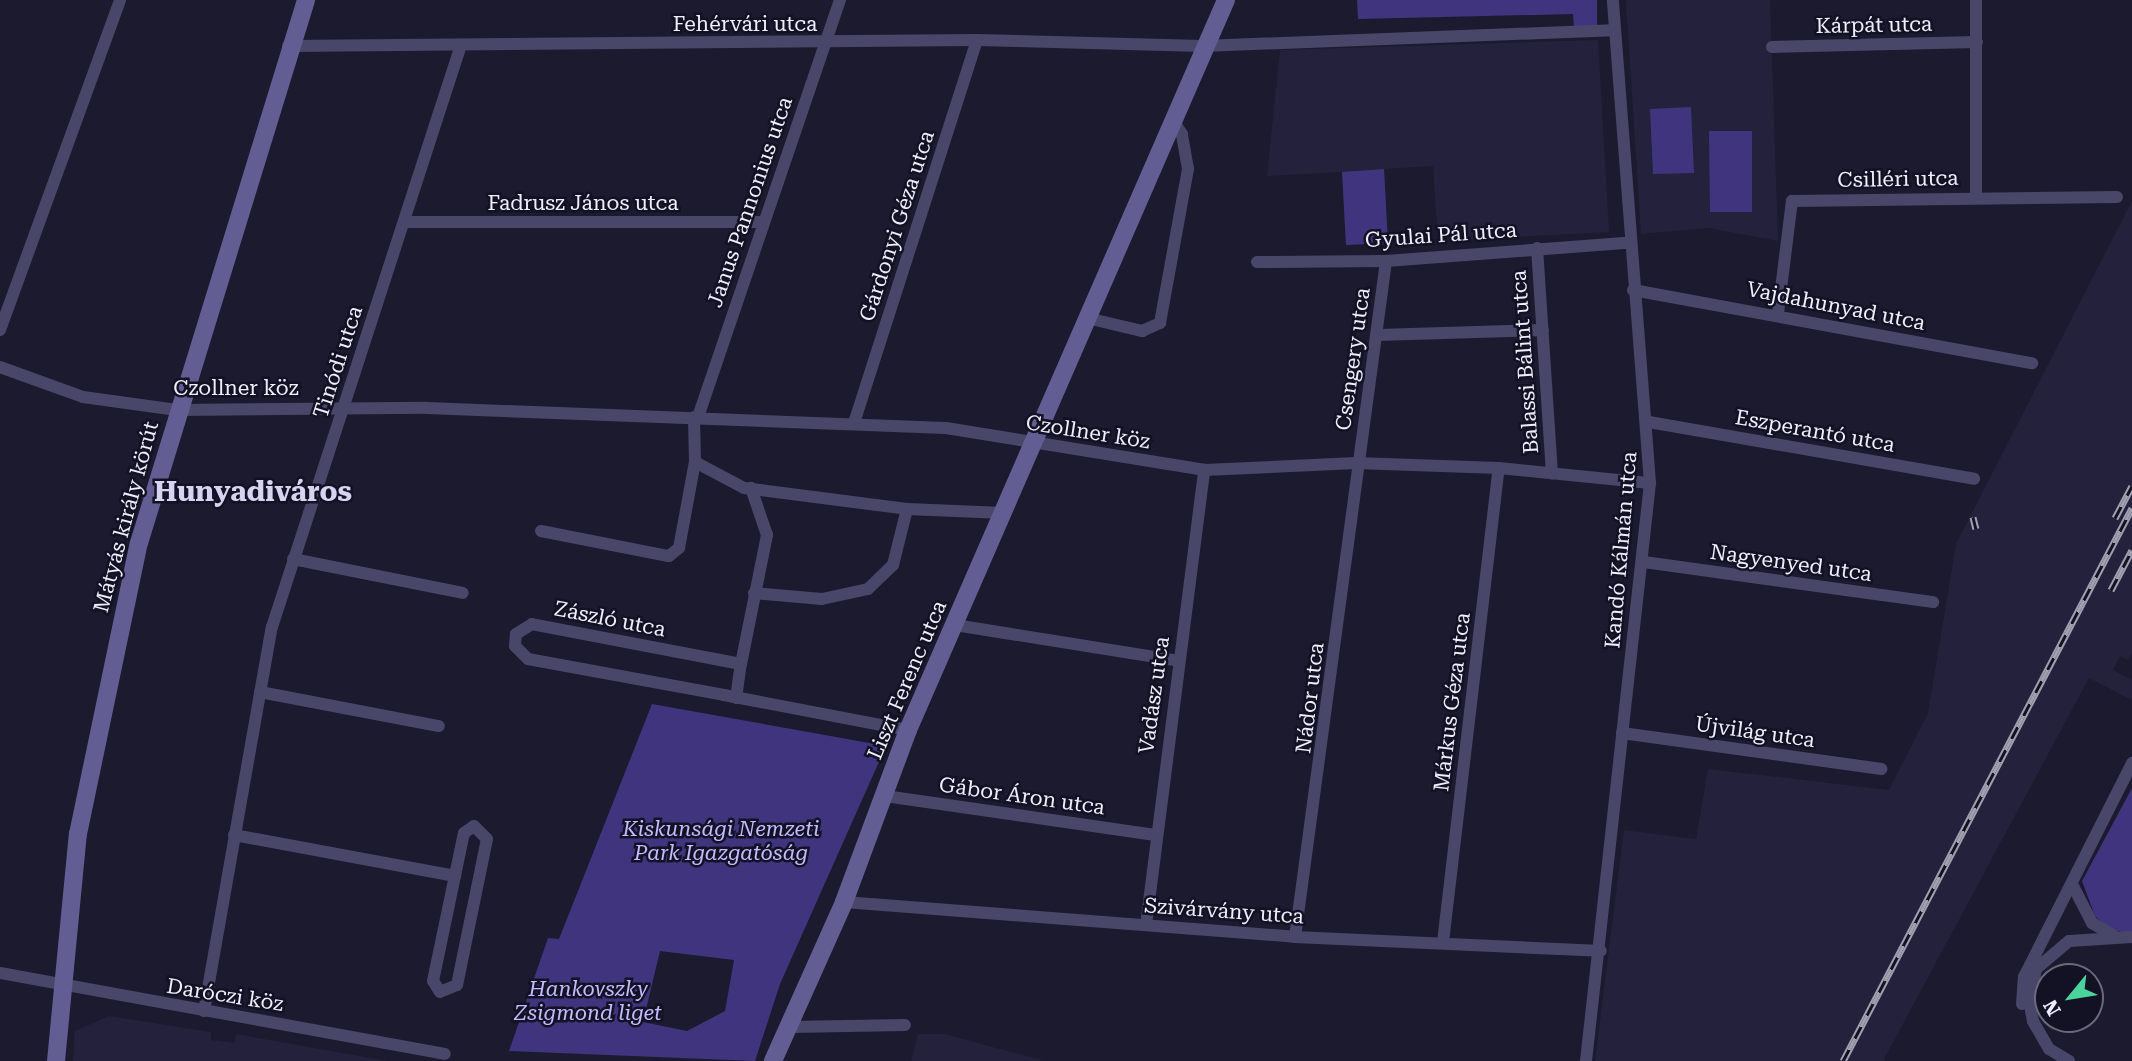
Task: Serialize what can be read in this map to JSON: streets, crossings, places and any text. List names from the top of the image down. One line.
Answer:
{"streets":{"street":["Fehérvári utca","Kárpát utca","Csilléri utca","Janus Pannonius utca","Fadrusz János utca","Gárdonyi Géza utca","Gyulai Pál utca","Vajdahunyad utca","Csengery utca","Tinódi utca","Balassi Bálint utca","Czollner köz","Eszperantó utca","Mátyás király körút","Kandó Kálmán utca","Nagyenyed utca","Zászló utca","Liszt Ferenc utca","Vadász utca","Nádor utca","Márkus Géza utca","Újvilág utca","Gábor Áron utca","Szivárvány utca","Daróczi köz"]},"crossings":[["Fehérvári utca","Janus Pannonius utca"],["Fehérvári utca","Gárdonyi Géza utca"],["Fehérvári utca","Tinódi utca"],["Fehérvári utca","Mátyás király körút"],["Fehérvári utca","Kandó Kálmán utca"],["Fehérvári utca","Liszt Ferenc utca"],["Csilléri utca","Vajdahunyad utca"],["Janus Pannonius utca","Fadrusz János utca"],["Janus Pannonius utca","Czollner köz"],["Fadrusz János utca","Tinódi utca"],["Gárdonyi Géza utca","Czollner köz"],["Gyulai Pál utca","Csengery utca"],["Gyulai Pál utca","Balassi Bálint utca"],["Gyulai Pál utca","Kandó Kálmán utca"],["Vajdahunyad utca","Kandó Kálmán utca"],["Csengery utca","Czollner köz"],["Csengery utca","Nádor utca"],["Tinódi utca","Czollner köz"],["Tinódi utca","Daróczi köz"],["Balassi Bálint utca","Czollner köz"],["Czollner köz","Mátyás király körút"],["Czollner köz","Kandó Kálmán utca"],["Czollner köz","Liszt Ferenc utca"],["Czollner köz","Vadász utca"],["Czollner köz","Nádor utca"],["Czollner köz","Márkus Géza utca"],["Eszperantó utca","Kandó Kálmán utca"],["Mátyás király körút","Daróczi köz"],["Kandó Kálmán utca","Nagyenyed utca"],["Kandó Kálmán utca","Újvilág utca"],["Kandó Kálmán utca","Szivárvány utca"],["Zászló utca","Liszt Ferenc utca"],["Liszt Ferenc utca","Gábor Áron utca"],["Liszt Ferenc utca","Szivárvány utca"],["Vadász utca","Gábor Áron utca"],["Vadász utca","Szivárvány utca"],["Nádor utca","Szivárvány utca"],["Márkus Géza utca","Szivárvány utca"]],"districts":["Hunyadiváros"],"parks":["Kiskunsági Nemzeti Park Igazgatóság","Hankovszky Zsigmond liget"],"north":"bottom left"}
